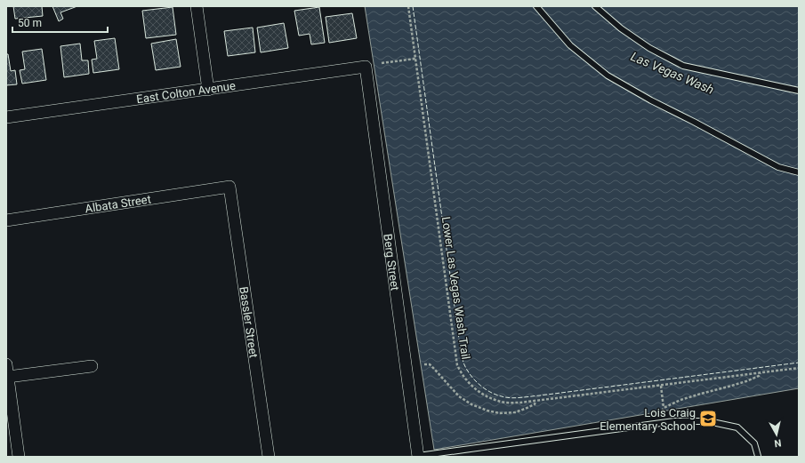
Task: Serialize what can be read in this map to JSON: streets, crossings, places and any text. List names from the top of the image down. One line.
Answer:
{"streets":{"street":["East Colton Avenue","Albata Street","Berg Street","Bassler Street"],"path":["Lower Las Vegas Wash Trail"]},"crossings":[["East Colton Avenue","Berg Street"],["Albata Street","Bassler Street"]],"water":["Las Vegas Wash"],"places":{"school or university":["Lois Craig Elementary School"]},"scale_bar":"50 m","north":"bottom"}
